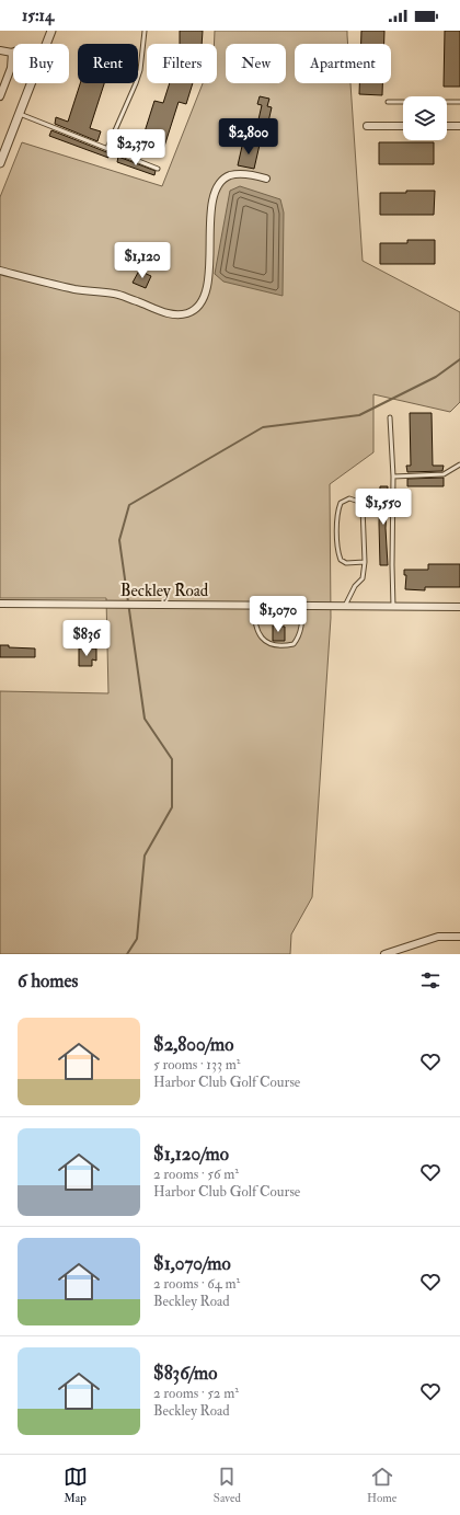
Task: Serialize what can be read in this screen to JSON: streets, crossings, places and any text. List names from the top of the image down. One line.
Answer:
{"streets":{"street":["Beckley Road"]},"page":{"status":"15:14","chip":["Buy","Rent","Filters","New","Apartment"],"price":["$2,800","$2,370","$1,120","$1,550","$1,070","$836"],"heading":"6 homes","list":[{"name":"$2,800/mo","note":"5 rooms · 133 m² · Harbor Club Golf Course"},{"name":"$1,120/mo","note":"2 rooms · 56 m² · Harbor Club Golf Course"},{"name":"$1,070/mo","note":"2 rooms · 64 m² · Beckley Road"},{"name":"$836/mo","note":"2 rooms · 52 m² · Beckley Road"}],"tabs":["Map","Saved","Home"]}}
